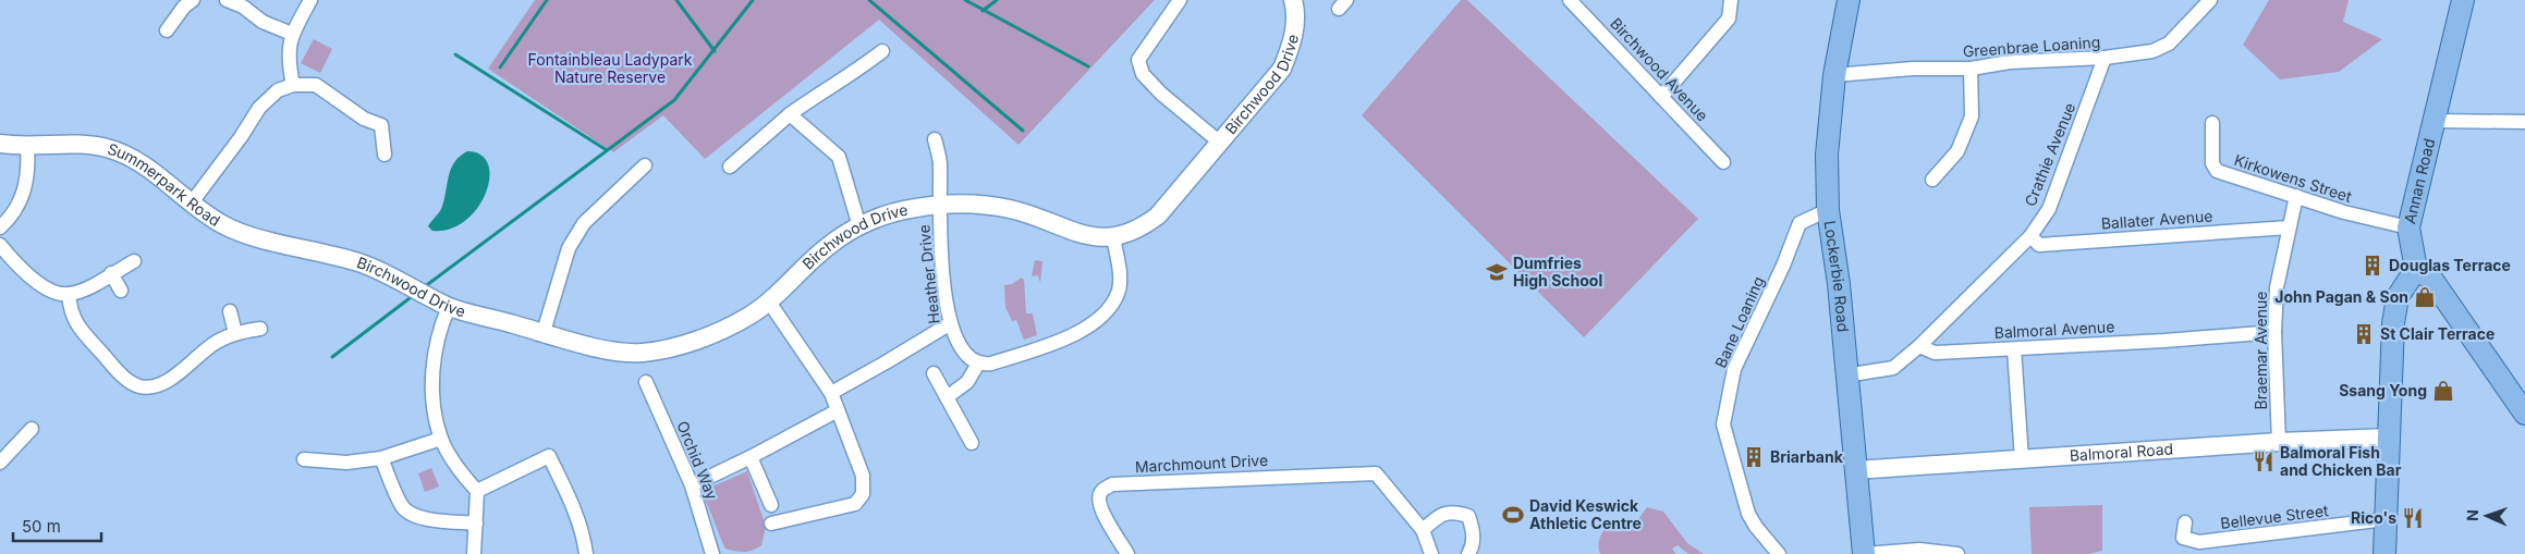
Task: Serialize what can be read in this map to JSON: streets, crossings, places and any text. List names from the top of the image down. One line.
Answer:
{"streets":{"main road":["Annan Road","Lockerbie Road"],"street":["Greenbrae Loaning","Birchwood Avenue","Birchwood Drive","Crathie Avenue","Kirkowens Street","Summerpark Road","Ballater Avenue","Heather Drive","Bane Loaning","Balmoral Avenue","Braemar Avenue","Balmoral Road","Orchid Way","Marchmount Drive","Bellevue Street"]},"crossings":[["Greenbrae Loaning","Crathie Avenue"],["Greenbrae Loaning","Lockerbie Road"],["Birchwood Drive","Summerpark Road"],["Birchwood Drive","Heather Drive"],["Crathie Avenue","Ballater Avenue"],["Crathie Avenue","Balmoral Avenue"],["Kirkowens Street","Annan Road"],["Kirkowens Street","Braemar Avenue"],["Ballater Avenue","Braemar Avenue"],["Lockerbie Road","Bane Loaning"],["Lockerbie Road","Balmoral Road"],["Balmoral Avenue","Braemar Avenue"],["Braemar Avenue","Balmoral Road"]],"parks":["Fontainbleau Ladypark Nature Reserve"],"places":{"building":["Douglas Terrace","St Clair Terrace","Briarbank"],"school or university":["Dumfries High School"],"shop":["John Pagan & Son","Ssang Yong"],"restaurant":["Balmoral Fish and Chicken Bar","Rico's"],"sports":["David Keswick Athletic Centre"]},"scale_bar":"50 m","north":"left"}
